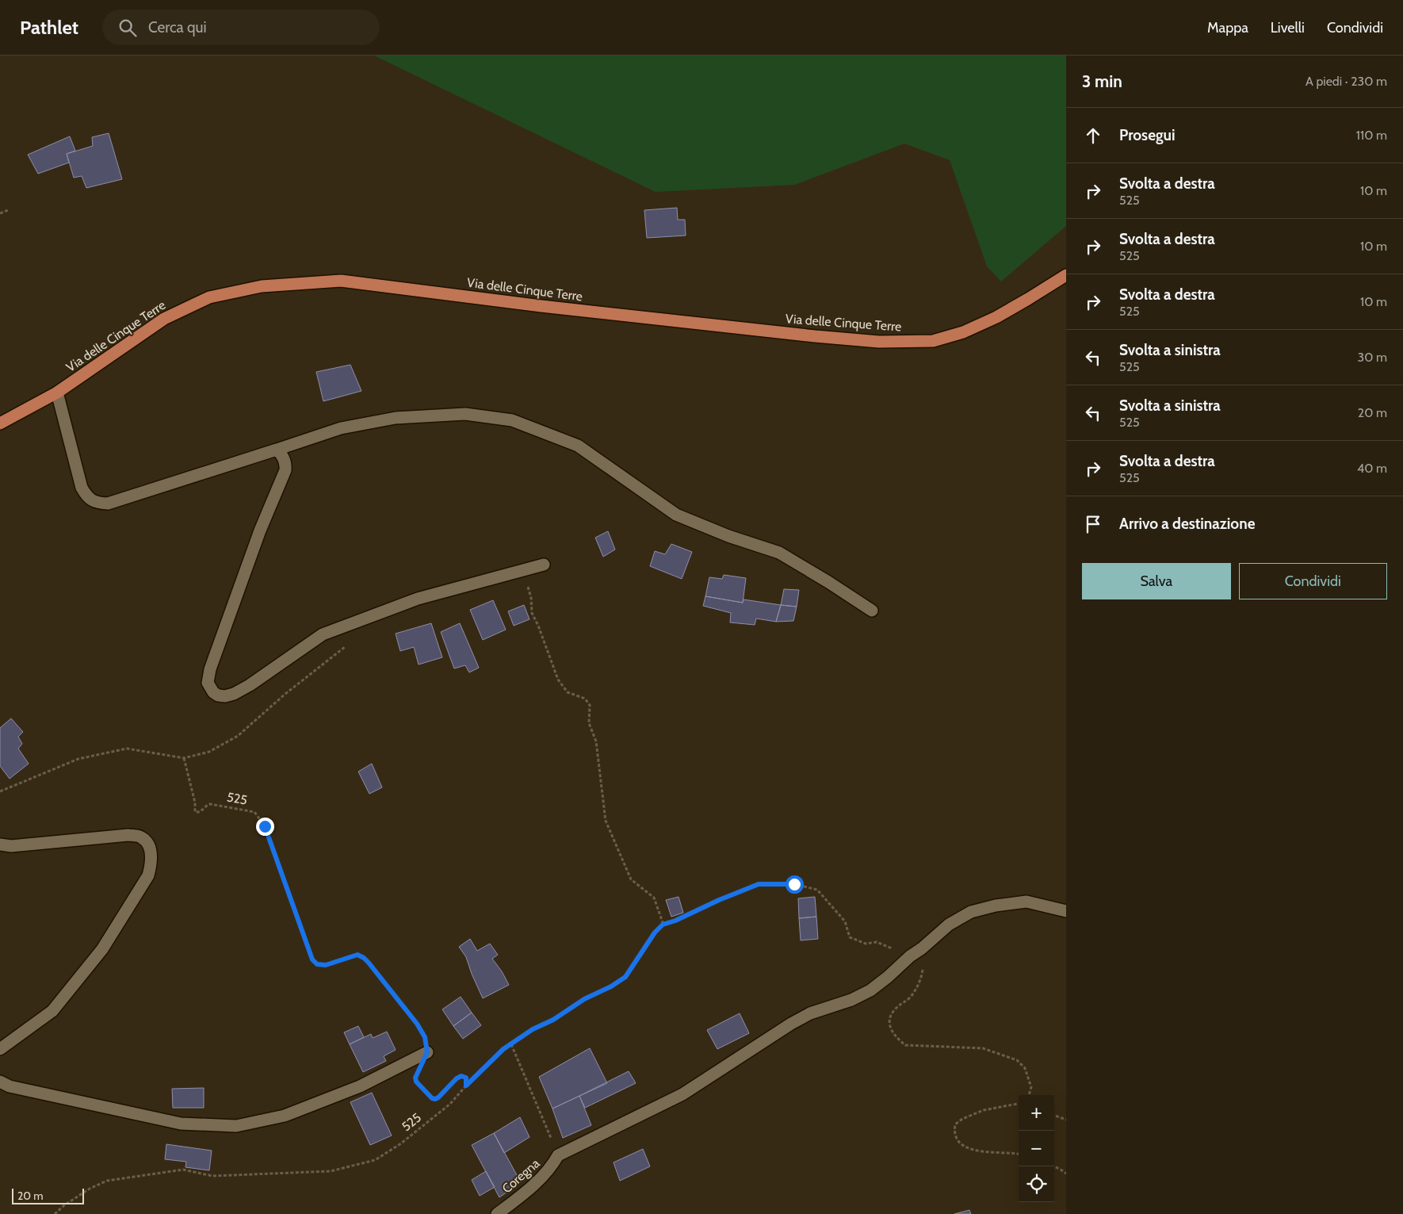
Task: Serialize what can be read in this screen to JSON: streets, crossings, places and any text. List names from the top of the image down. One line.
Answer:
{"streets":{"main road":["Via delle Cinque Terre"],"street":["Coregna"],"path":["525"]},"scale_bar":"20 m","page":{"header":"Pathlet","search":"Cerca qui","nav":["Mappa","Livelli","Condividi"],"heading":["3 min","A piedi · 230 m"],"list":[["Prosegui","110 m"],["Svolta a destra","525","10 m"],["Svolta a destra","525","10 m"],["Svolta a destra","525","10 m"],["Svolta a sinistra","525","30 m"],["Svolta a sinistra","525","20 m"],["Svolta a destra","525","40 m"],"Arrivo a destinazione"],"buttons":["Salva","Condividi"],"map_buttons":["+","−"],"scale":"20 m"}}
